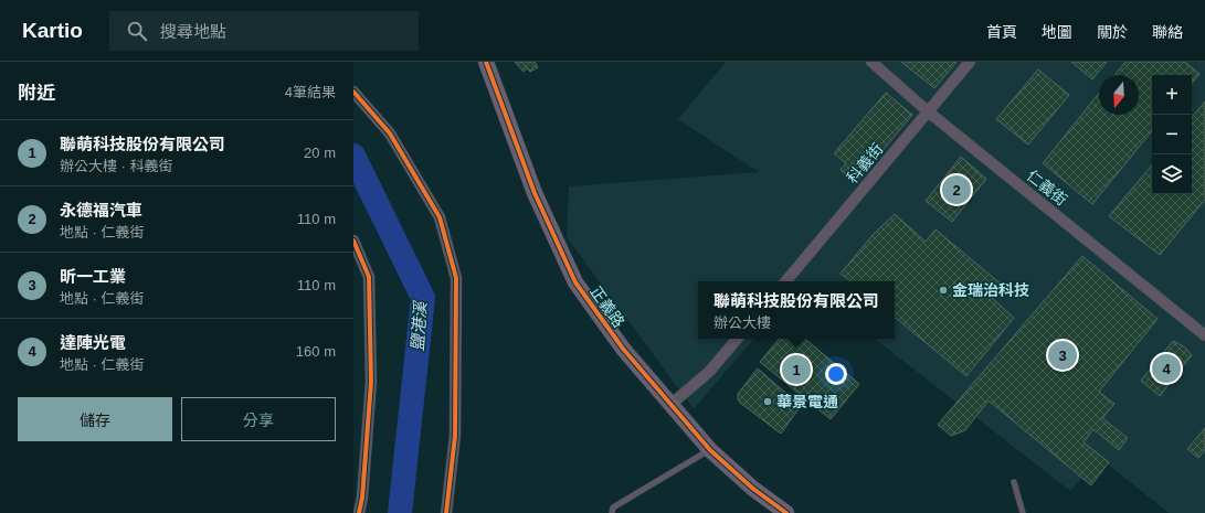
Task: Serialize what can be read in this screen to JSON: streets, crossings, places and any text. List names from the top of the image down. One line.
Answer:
{"streets":{"street":["科義街","仁義街","正義路"]},"crossings":[["科義街","仁義街"]],"water":["鹽港溪"],"places":["金瑞治科技","華景電通"],"north":"bottom","page":{"header":"Kartio","search":"搜尋地點","nav":["首頁","地圖","關於","聯絡"],"heading":["附近","4筆結果"],"map_buttons":["+","−"],"list":[{"mark":"1","name":"聯萌科技股份有限公司","note":"辦公大樓 · 科義街","value":"20 m"},{"mark":"2","name":"永德福汽車","note":"地點 · 仁義街","value":"110 m"},{"mark":"3","name":"昕一工業","note":"地點 · 仁義街","value":"110 m"},{"mark":"4","name":"達陣光電","note":"地點 · 仁義街","value":"160 m"}],"pins":["2","3","4","1"],"popup":["聯萌科技股份有限公司","辦公大樓"],"buttons":["儲存","分享"]}}
